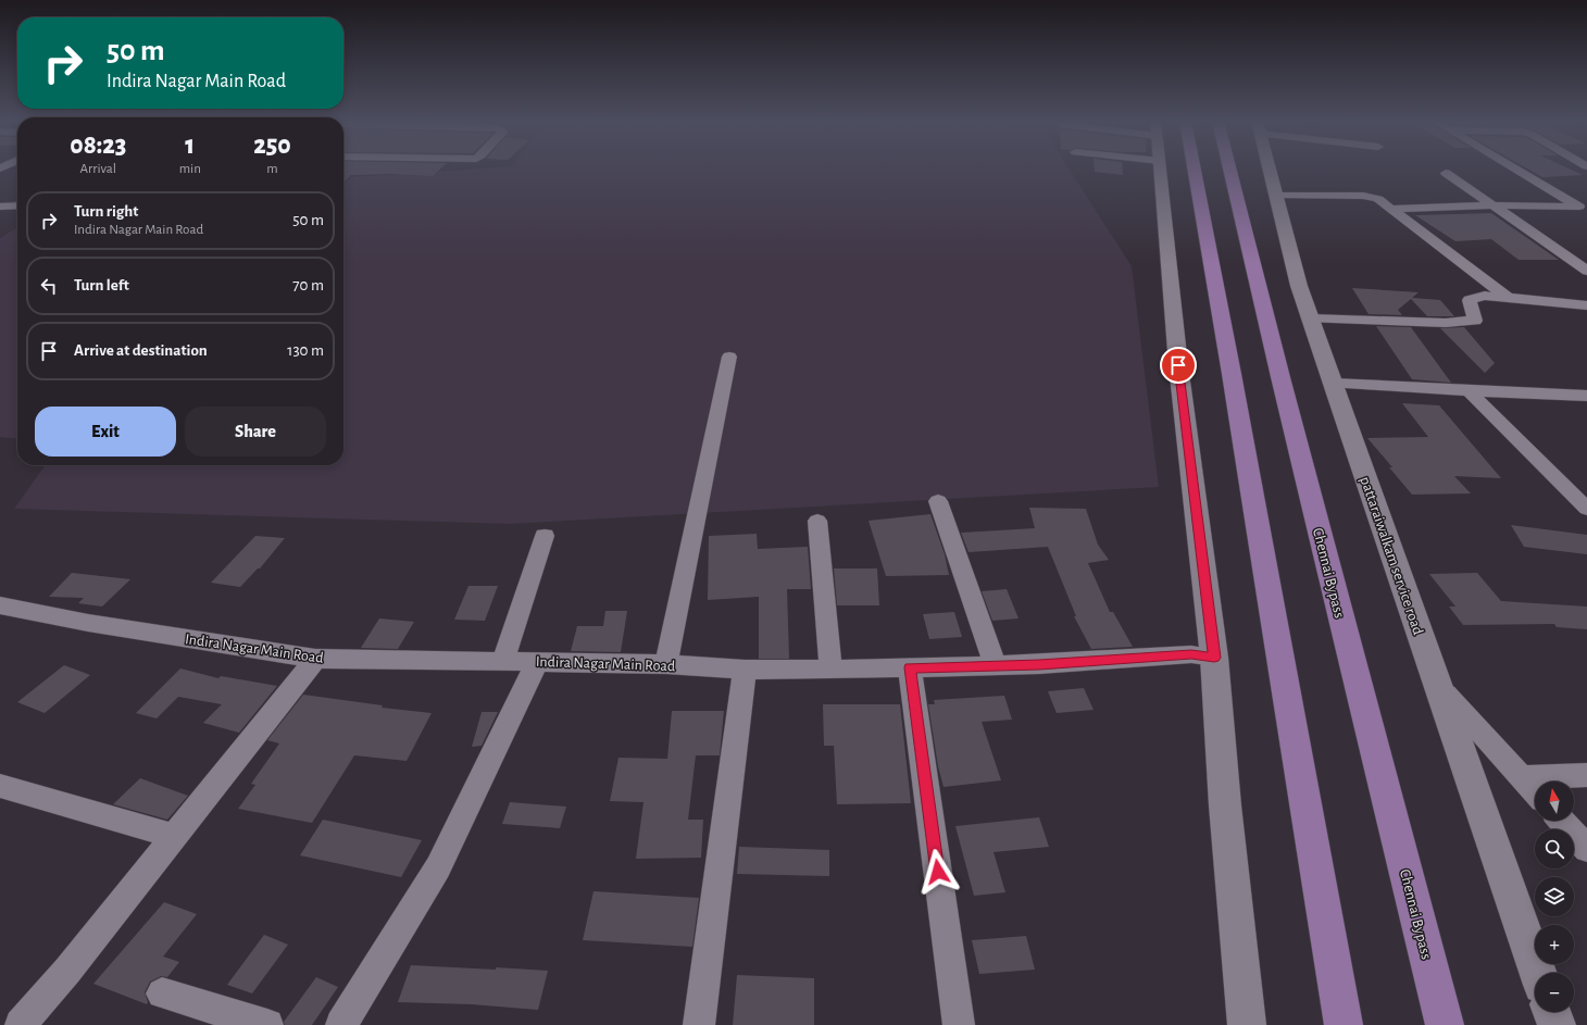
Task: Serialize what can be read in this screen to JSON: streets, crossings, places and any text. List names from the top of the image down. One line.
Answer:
{"streets":{"highway":["Chennai Bypass"],"street":["pattaraiwalkam service road","Indira Nagar Main Road"]},"north":"top","page":{"turn":["50 m","Indira Nagar Main Road"],"eta":["08:23","Arrival","1","min","250","m"],"list":[{"name":"Turn right","note":"Indira Nagar Main Road","value":"50 m"},{"name":"Turn left","value":"70 m"},{"name":"Arrive at destination","value":"130 m"}],"buttons":["Exit","Share"],"map_buttons":["+","−"]}}
